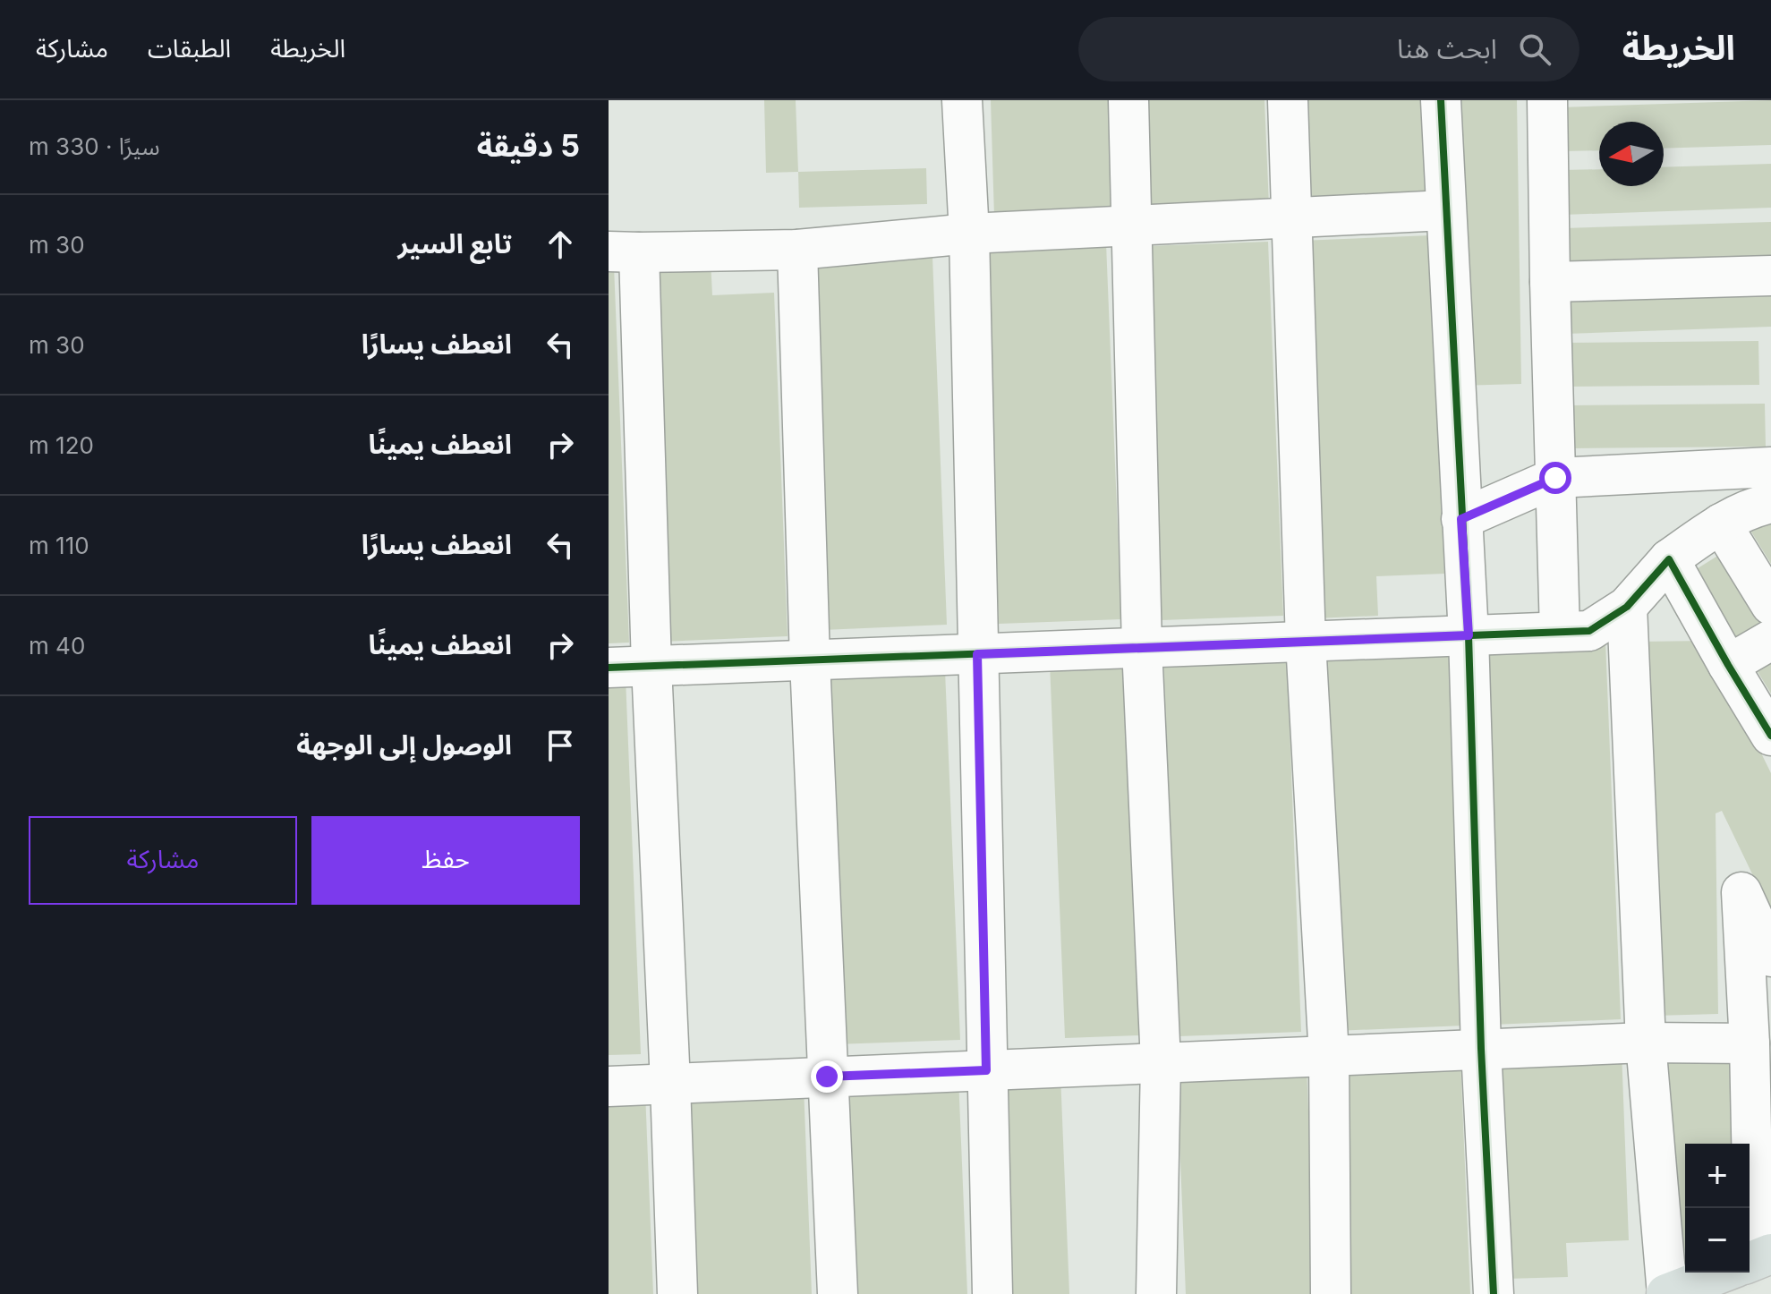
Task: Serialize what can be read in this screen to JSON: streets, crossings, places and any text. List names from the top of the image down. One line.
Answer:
{"north":"left","page":{"header":"الخريطة","search":"ابحث هنا","nav":["الخريطة","الطبقات","مشاركة"],"heading":["5 دقيقة","سيرًا · 330 m"],"list":[["تابع السير","30 m"],["انعطف يسارًا","30 m"],["انعطف يمينًا","120 m"],["انعطف يسارًا","110 m"],["انعطف يمينًا","40 m"],"الوصول إلى الوجهة"],"buttons":["حفظ","مشاركة"],"map_buttons":["+","−"]}}
